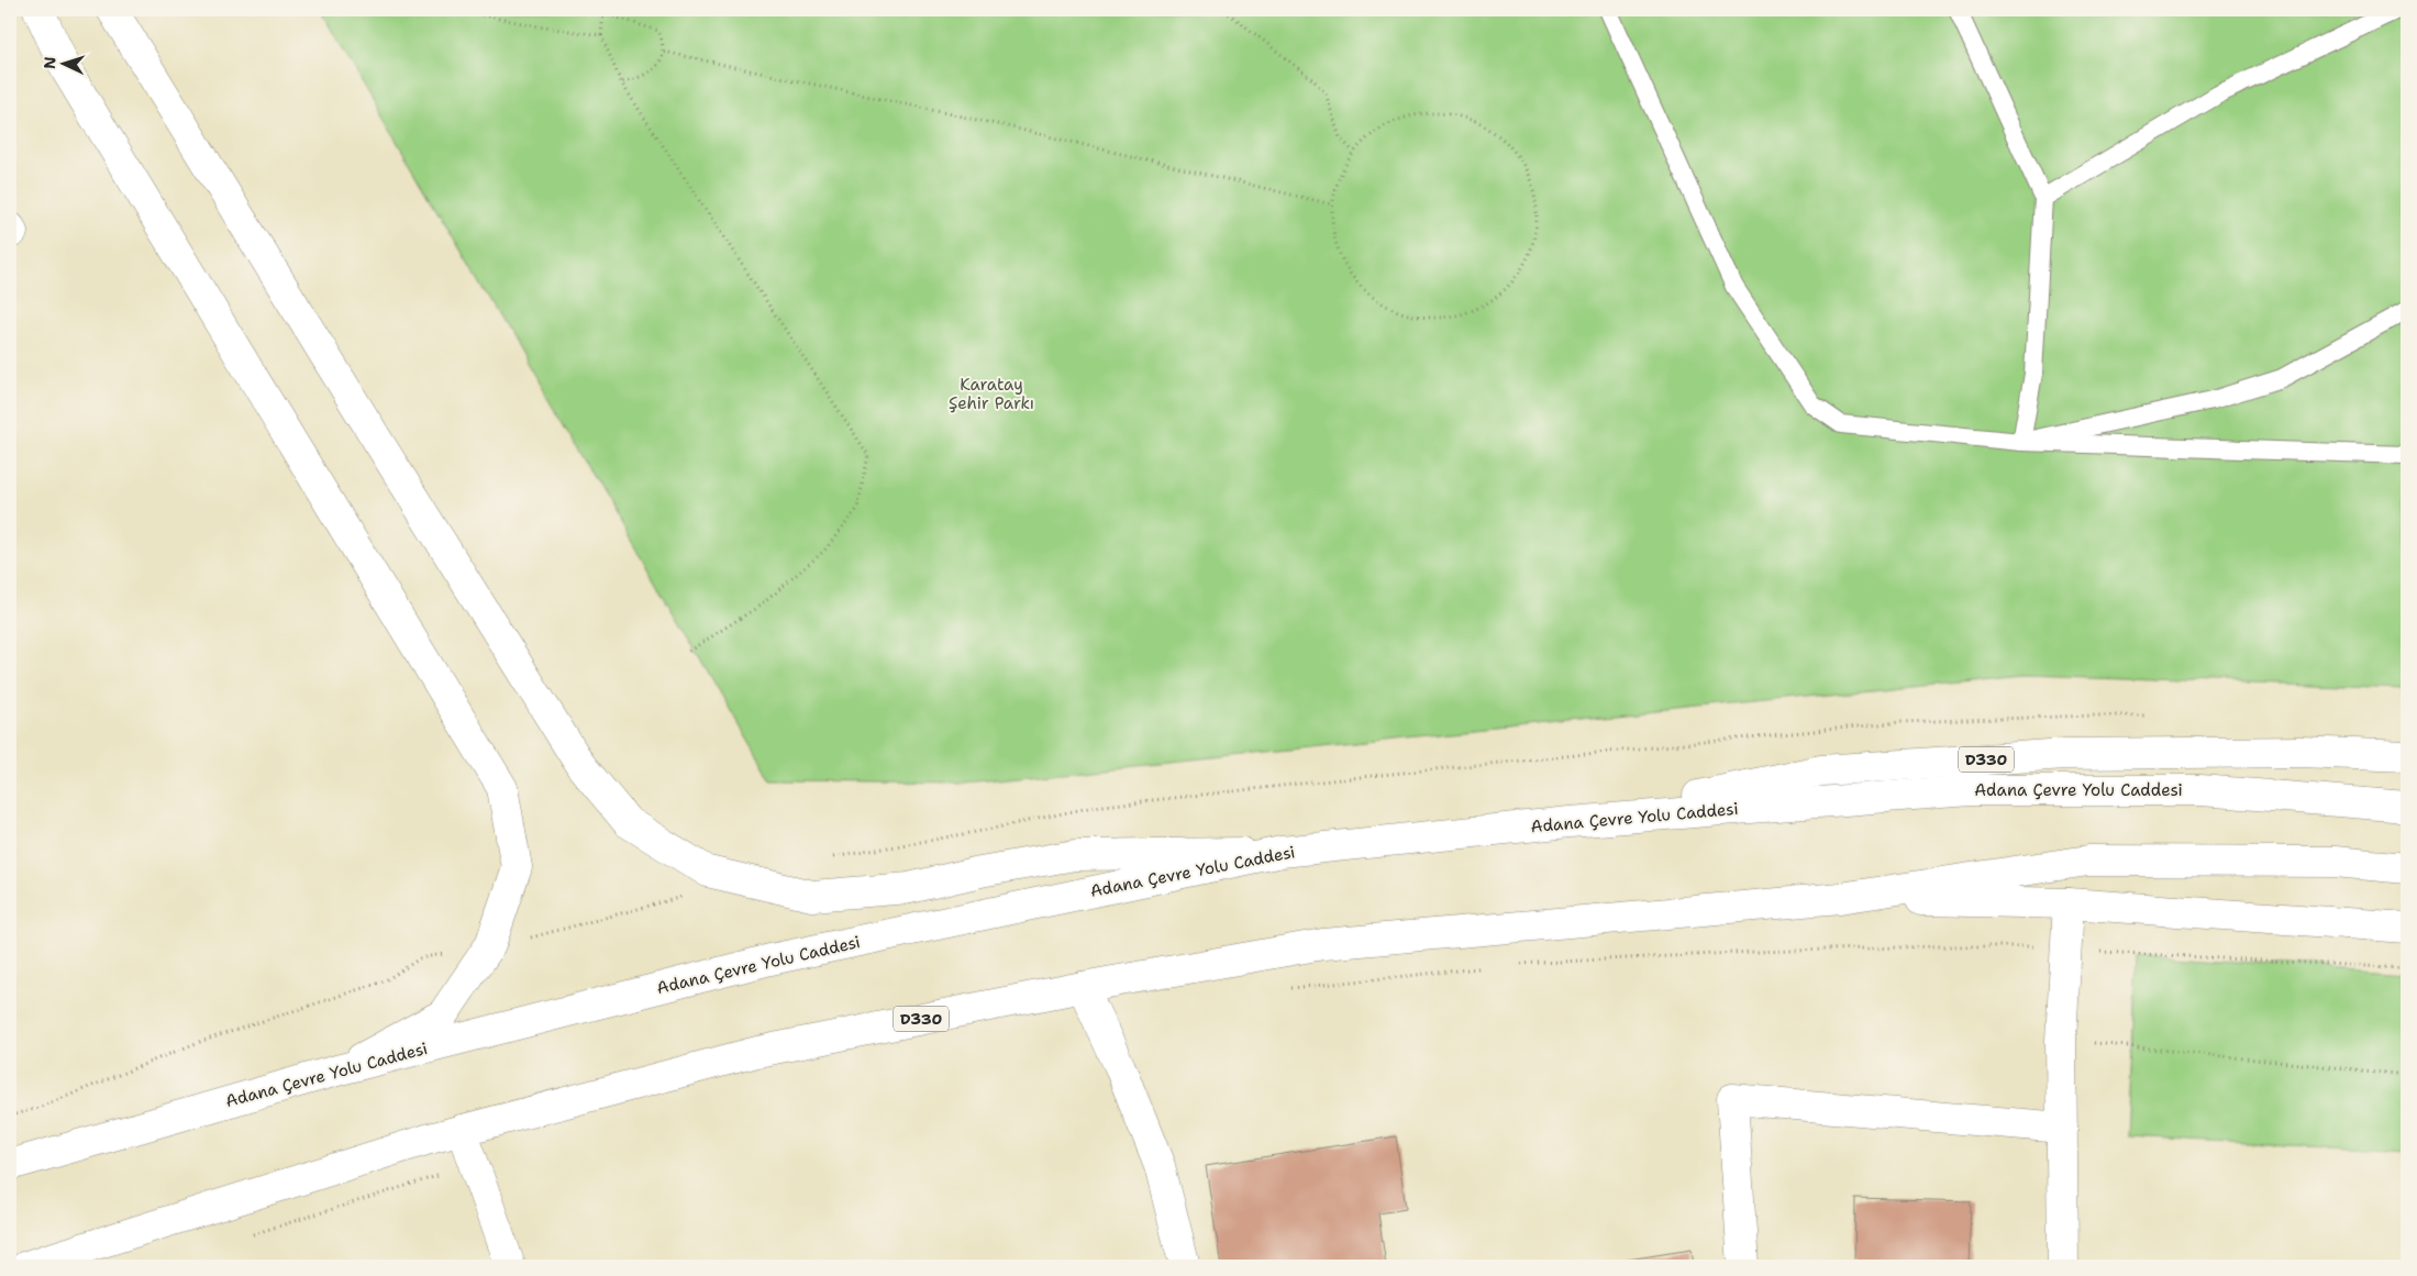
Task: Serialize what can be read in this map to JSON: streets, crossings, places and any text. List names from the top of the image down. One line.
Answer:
{"streets":{"main road":["D330","Adana Çevre Yolu Caddesi"]},"crossings":[["D330","Adana Çevre Yolu Caddesi"]],"parks":["Karatay Şehir Parkı"],"north":"left"}
